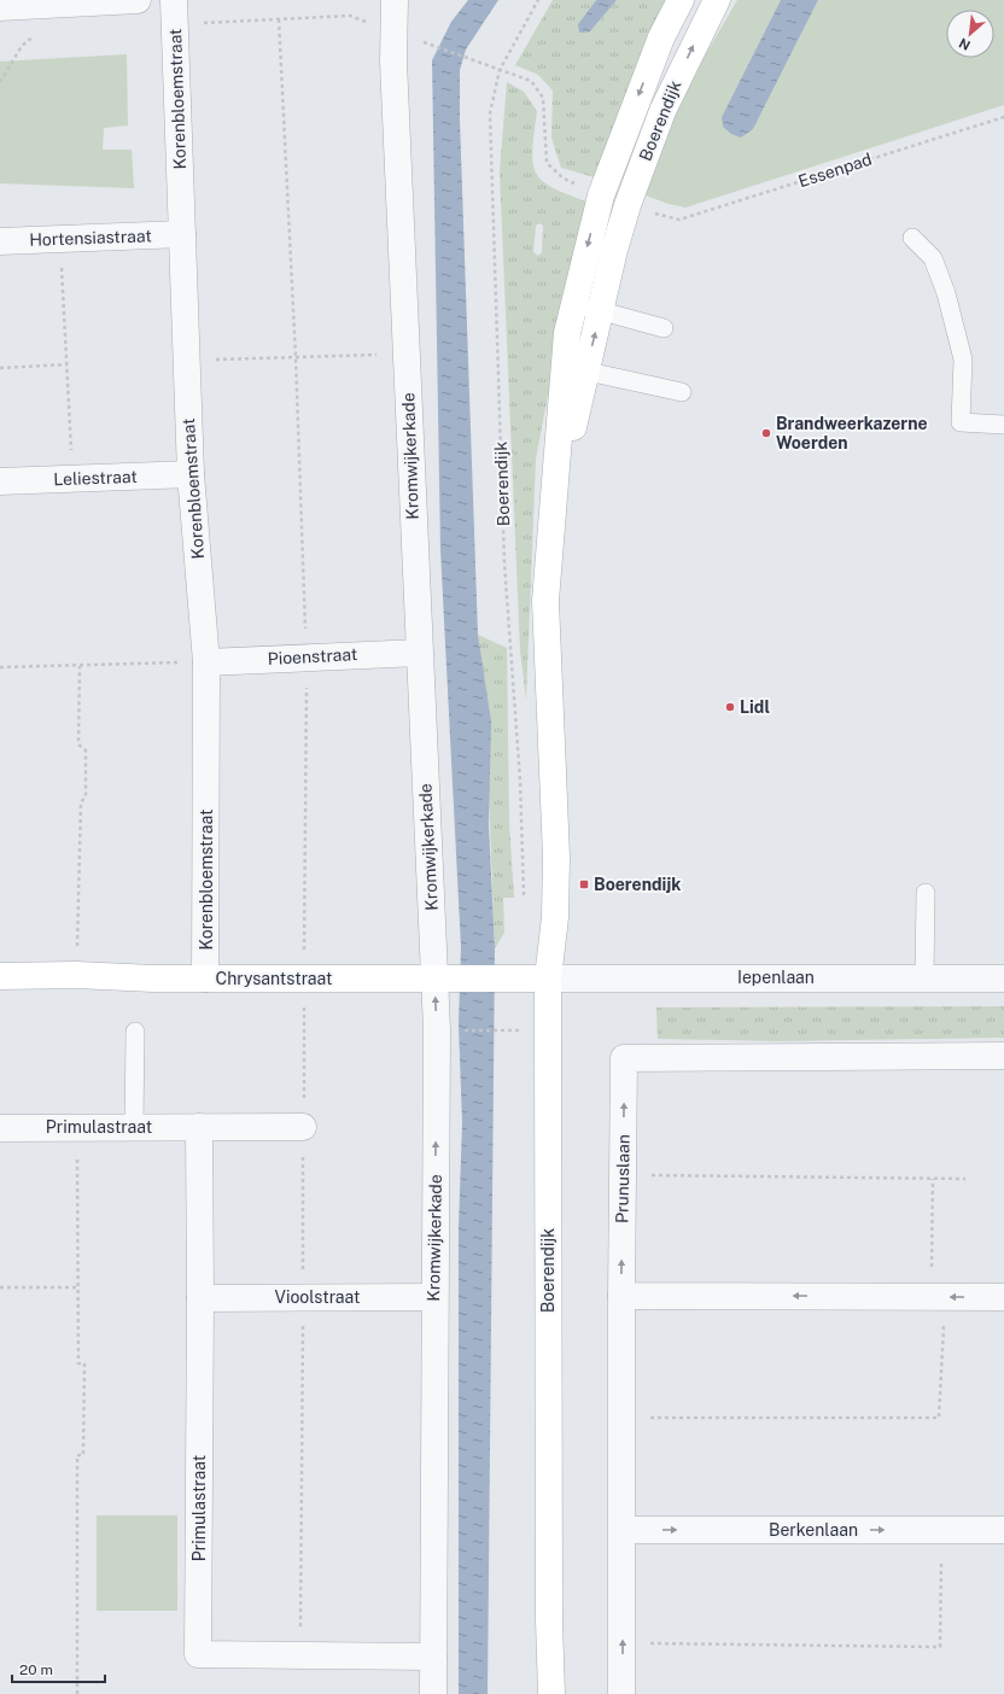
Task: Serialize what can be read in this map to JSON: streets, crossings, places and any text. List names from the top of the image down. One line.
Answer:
{"streets":{"main road":["Boerendijk","Chrysantstraat"],"street":["Korenbloemstraat","Hortensiastraat","Kromwijkerkade","Leliestraat","Pioenstraat","Iepenlaan","Primulastraat","Prunuslaan","Vioolstraat","Berkenlaan"],"path":["Essenpad"]},"crossings":[["Korenbloemstraat","Hortensiastraat"],["Korenbloemstraat","Leliestraat"],["Korenbloemstraat","Pioenstraat"],["Korenbloemstraat","Chrysantstraat"],["Boerendijk","Iepenlaan"],["Boerendijk","Chrysantstraat"],["Kromwijkerkade","Pioenstraat"],["Kromwijkerkade","Chrysantstraat"],["Kromwijkerkade","Primulastraat"],["Kromwijkerkade","Vioolstraat"],["Iepenlaan","Chrysantstraat"],["Primulastraat","Vioolstraat"]],"places":{"other":["Brandweerkazerne Woerden","Lidl"],"transit":["Boerendijk"]},"scale_bar":"20 m","north":"bottom left"}
